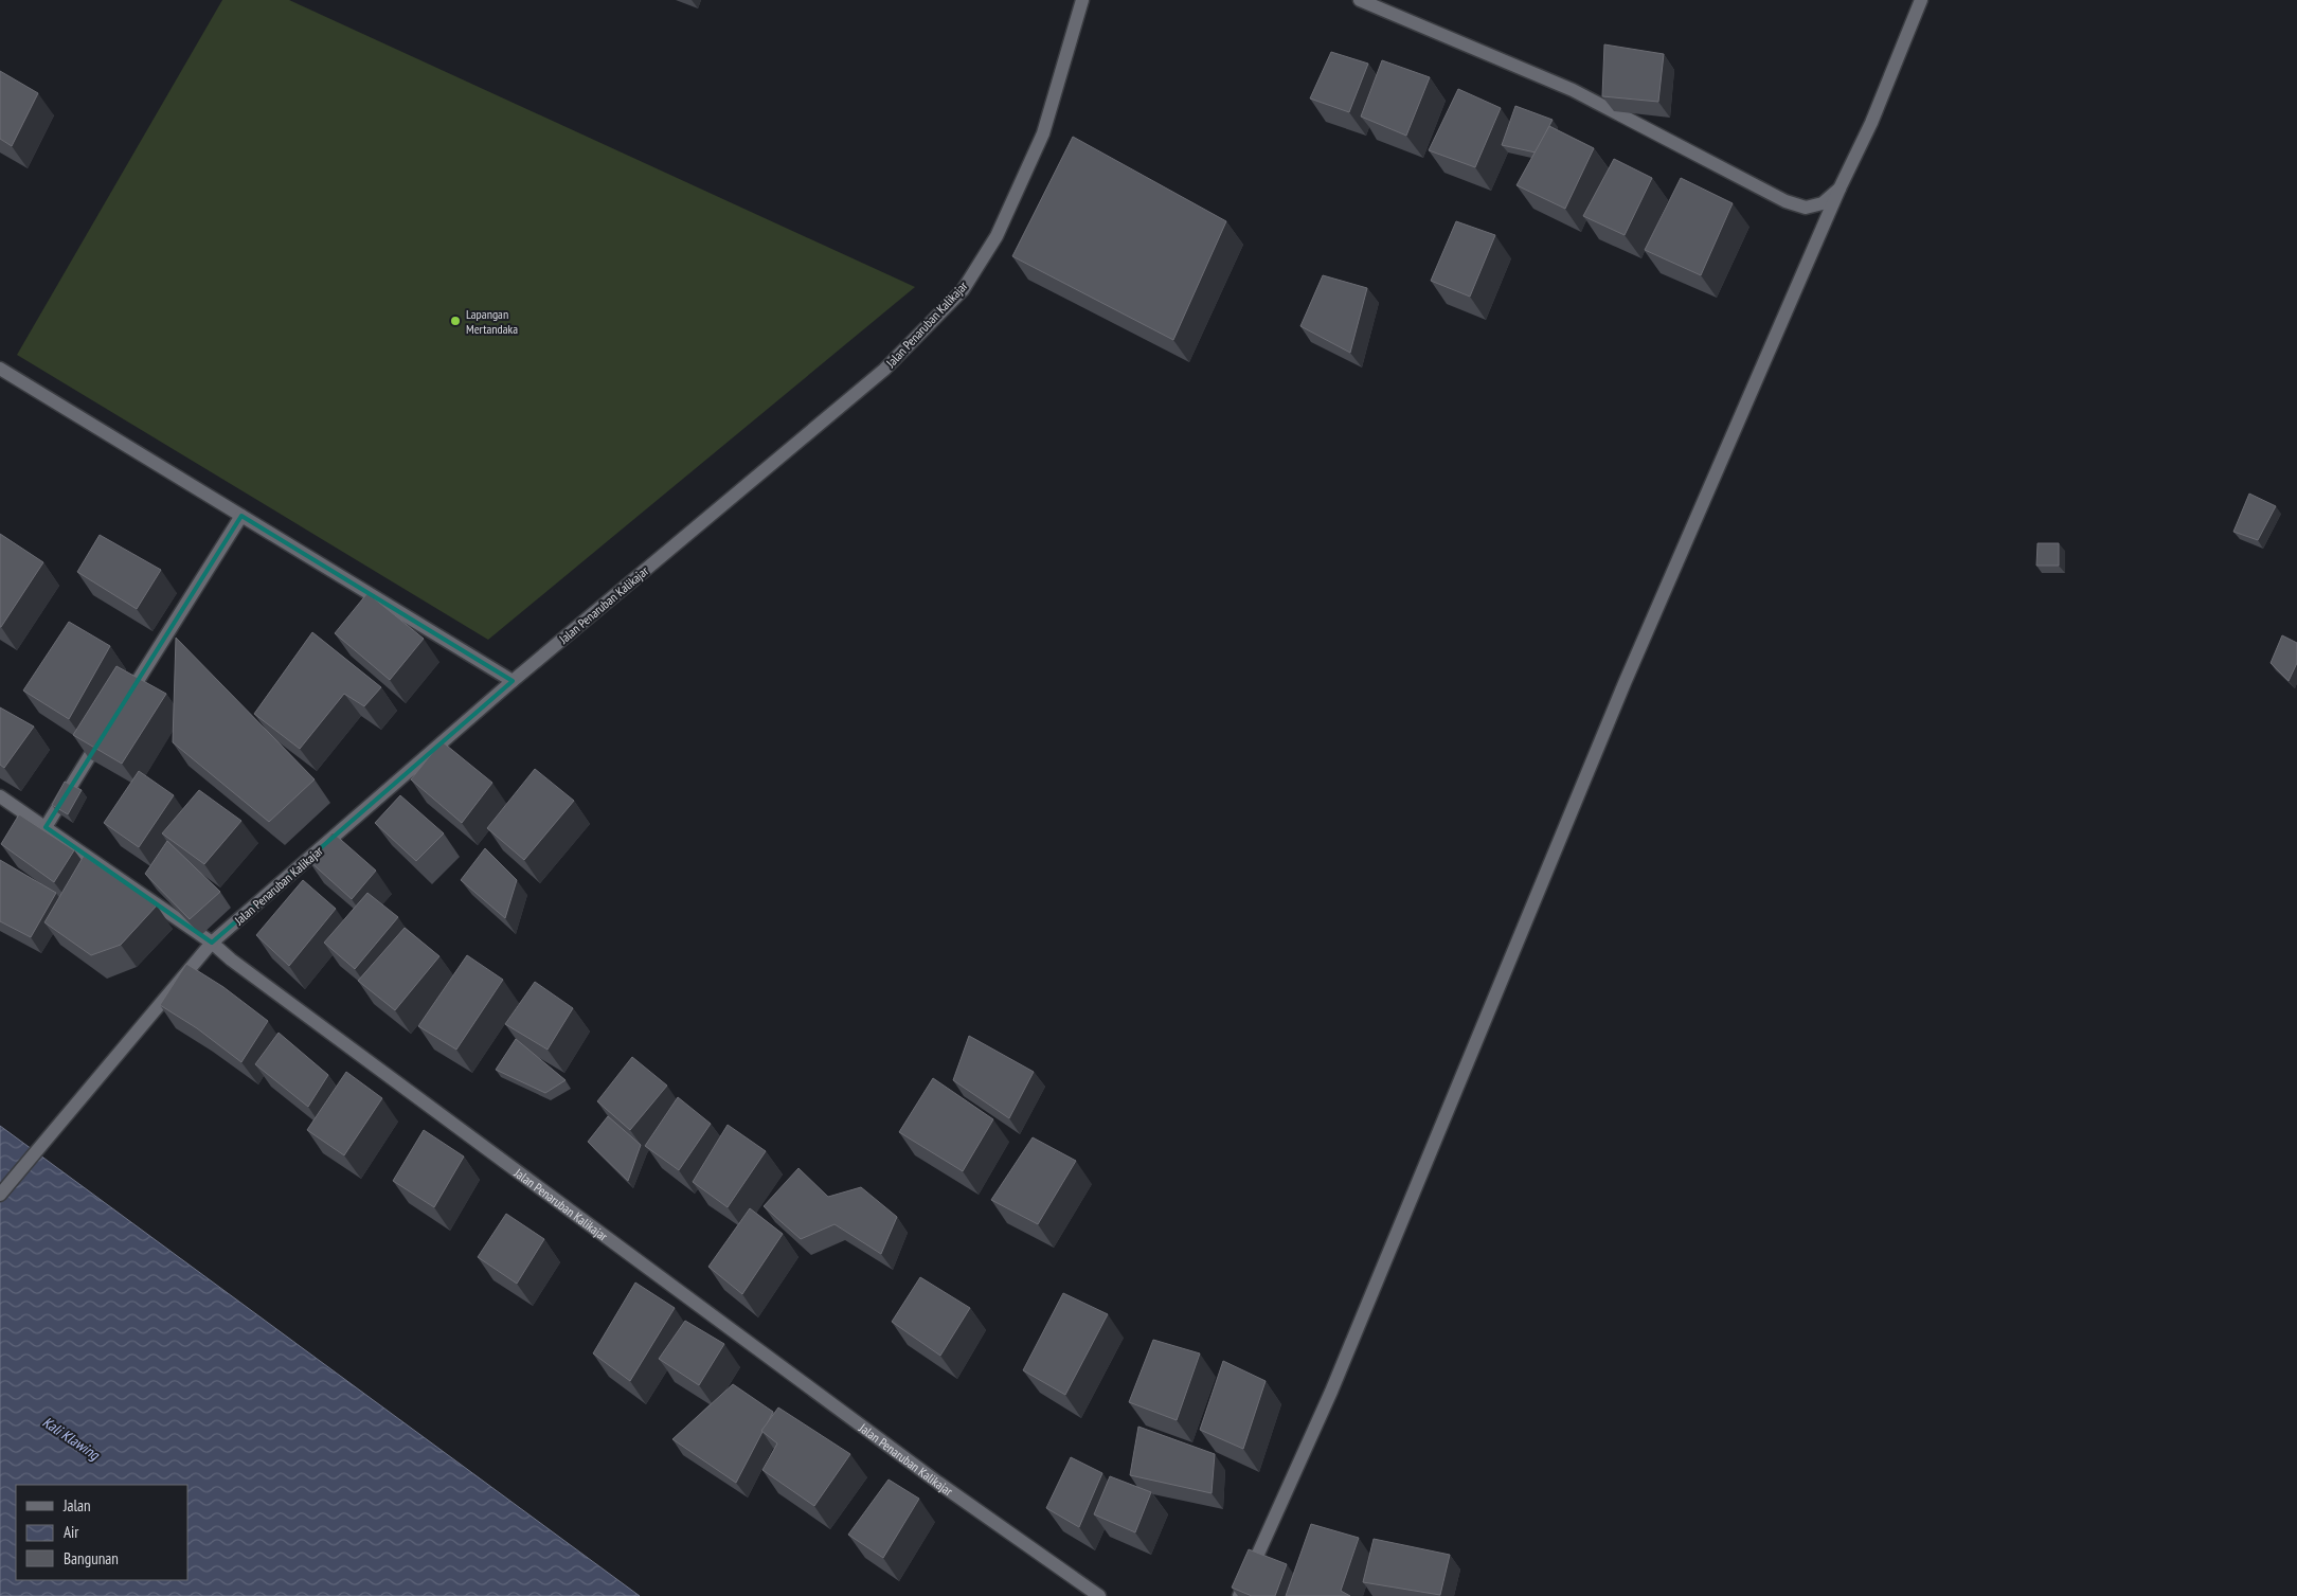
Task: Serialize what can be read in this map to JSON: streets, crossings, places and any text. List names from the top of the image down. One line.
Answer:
{"streets":{"street":["Jalan Penaruban Kalikajar"]},"water":["Kali Klawing"],"places":["Lapangan Mertandaka"],"legend":["Jalan","Air","Bangunan"]}
